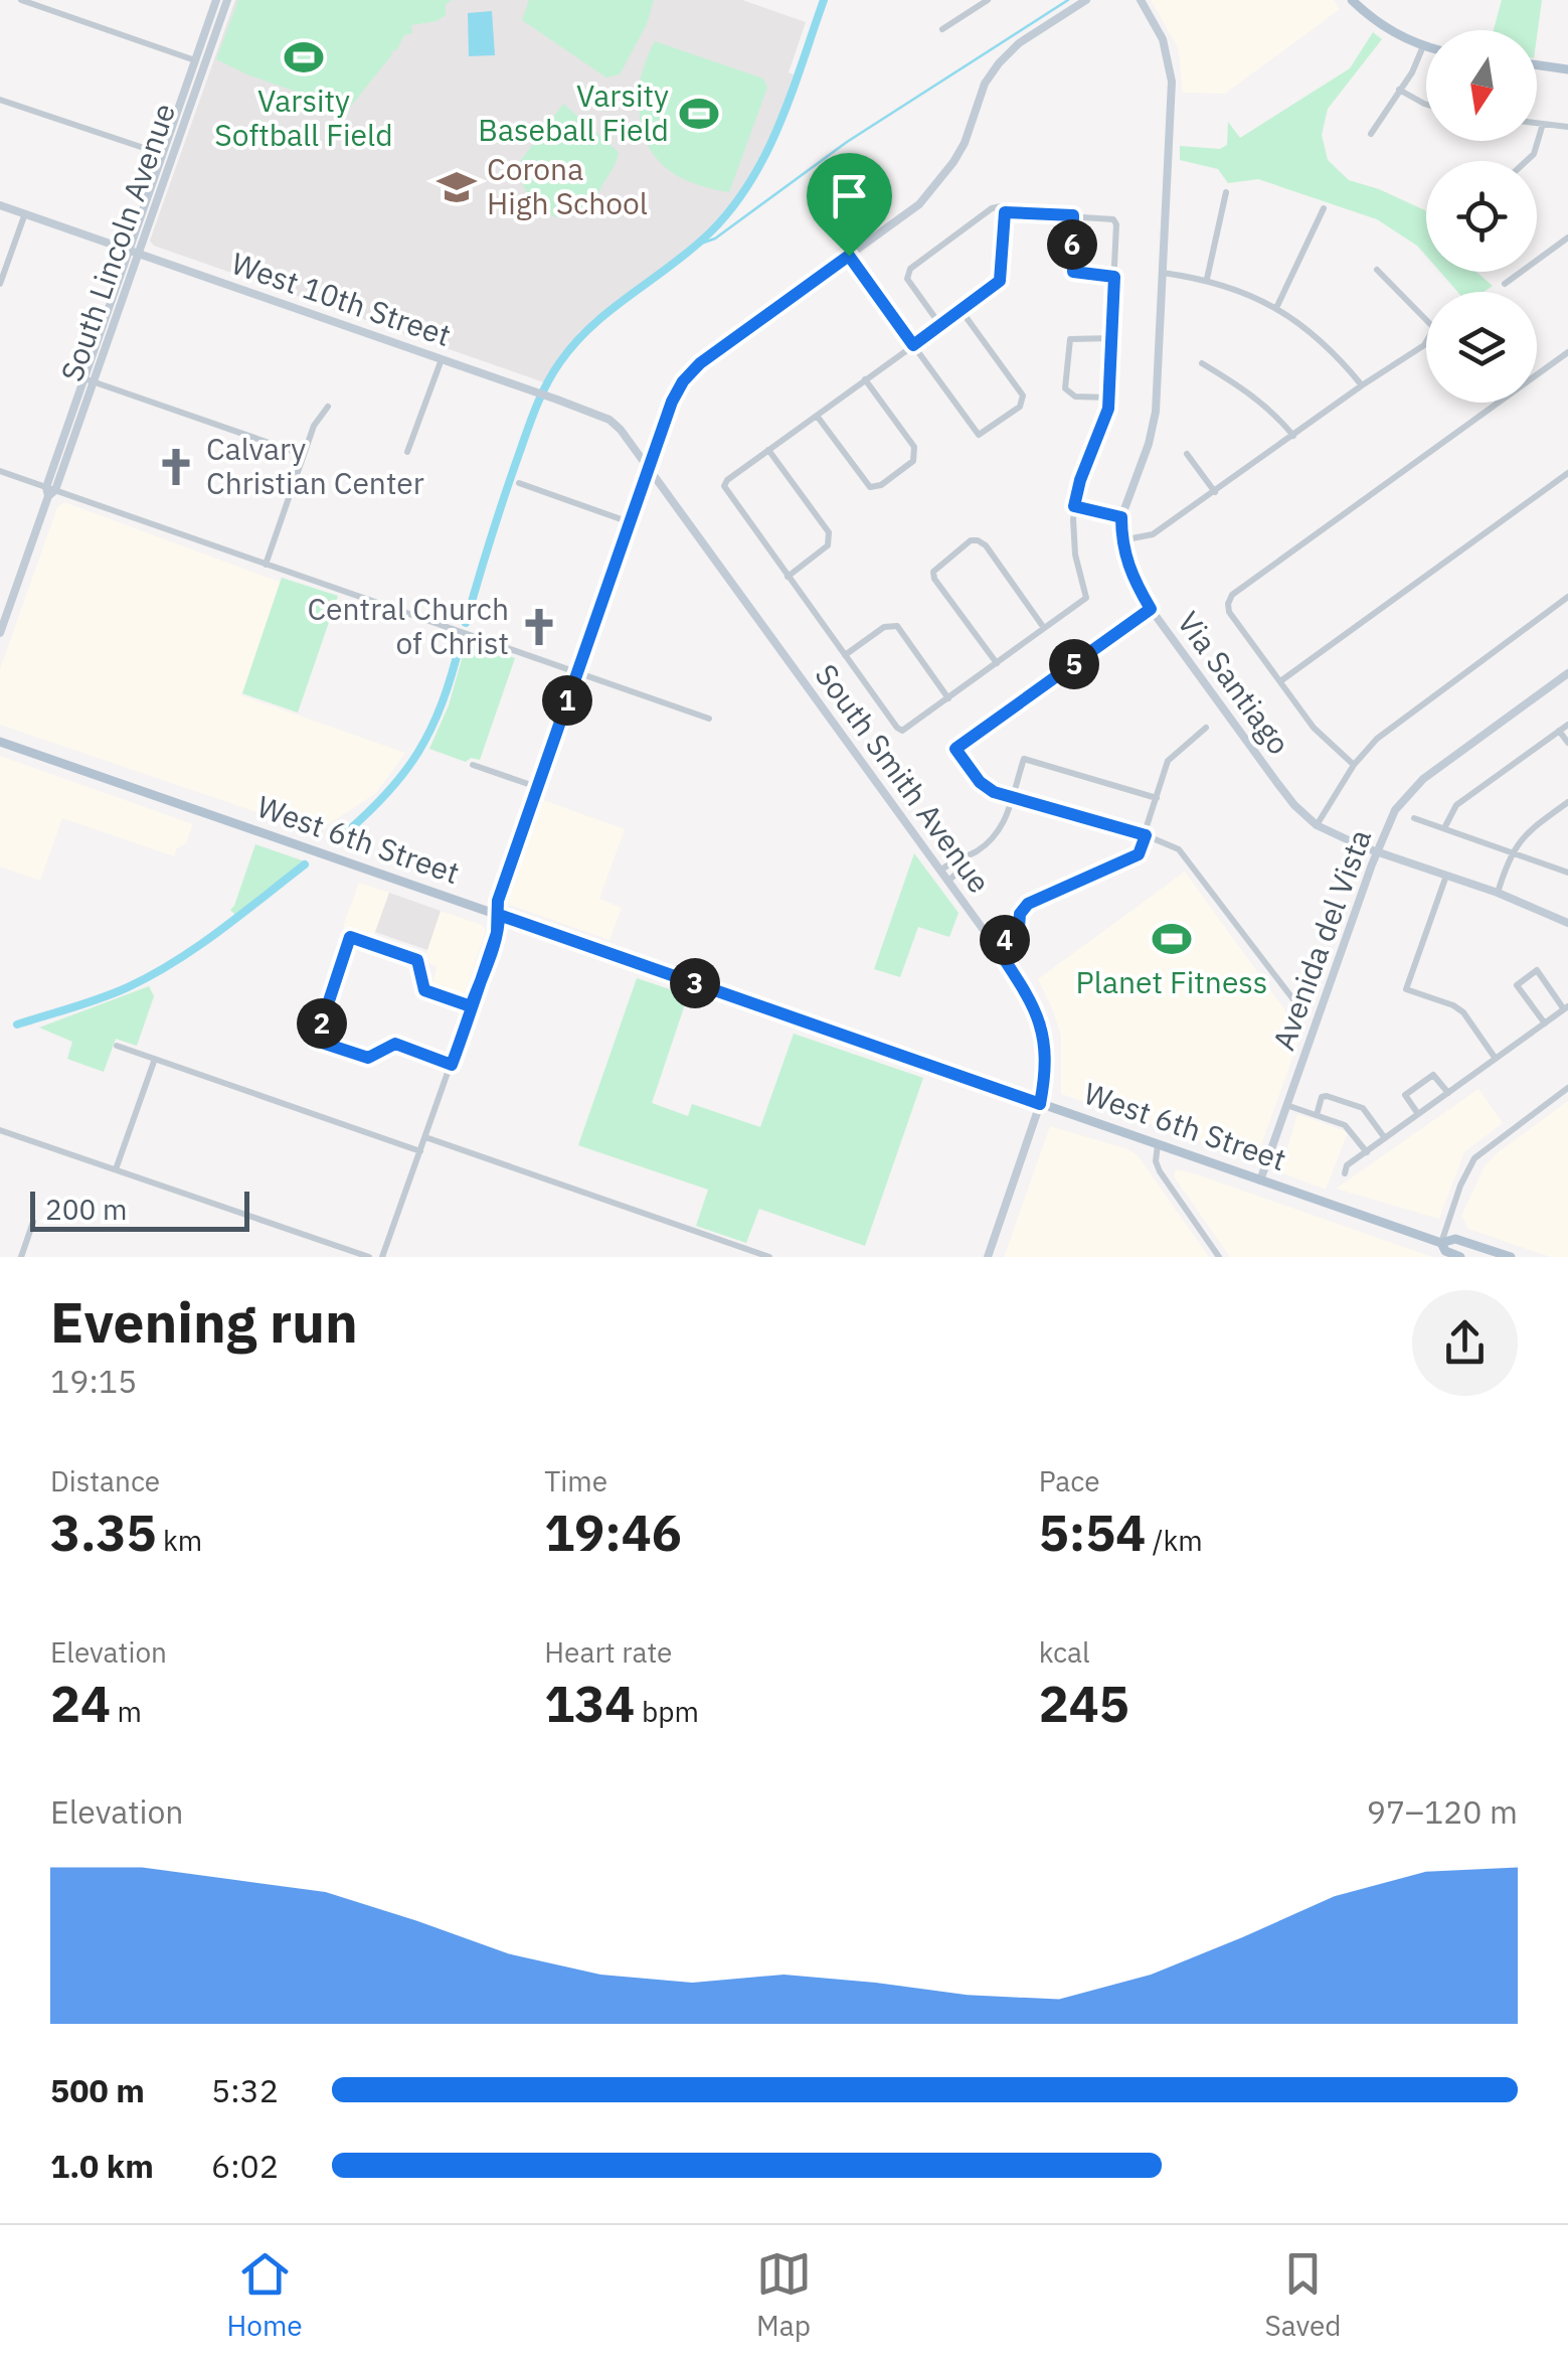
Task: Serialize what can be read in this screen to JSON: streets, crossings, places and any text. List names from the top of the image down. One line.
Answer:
{"streets":{"main road":["West 6th Street"],"street":["South Lincoln Avenue","West 10th Street","Via Santiago","South Smith Avenue","Avenida del Vista"]},"crossings":[["South Lincoln Avenue","West 10th Street"],["West 10th Street","South Smith Avenue"],["Via Santiago","Avenida del Vista"],["South Smith Avenue","West 6th Street"],["West 6th Street","Avenida del Vista"]],"places":{"sports":["Varsity Softball Field","Varsity Baseball Field","Planet Fitness"],"school or university":["Corona High School"],"church":["Calvary Christian Center","Central Church of Christ"]},"scale_bar":"200 m","north":"bottom","page":{"pins":["6","5","1","4","3","2"],"scale":"200 m","heading":["Evening run","19:15"],"stats":[["Distance","3.35 km"],["Time","19:46"],["Pace","5:54 /km"],["Elevation","24 m"],["Heart rate","134 bpm"],["kcal","245"]],"chart":["Elevation","97–120 m"],"list":[{"name":"500 m","note":"5:32"},{"name":"1.0 km","note":"6:02"}],"tabs":["Home","Map","Saved"]}}
